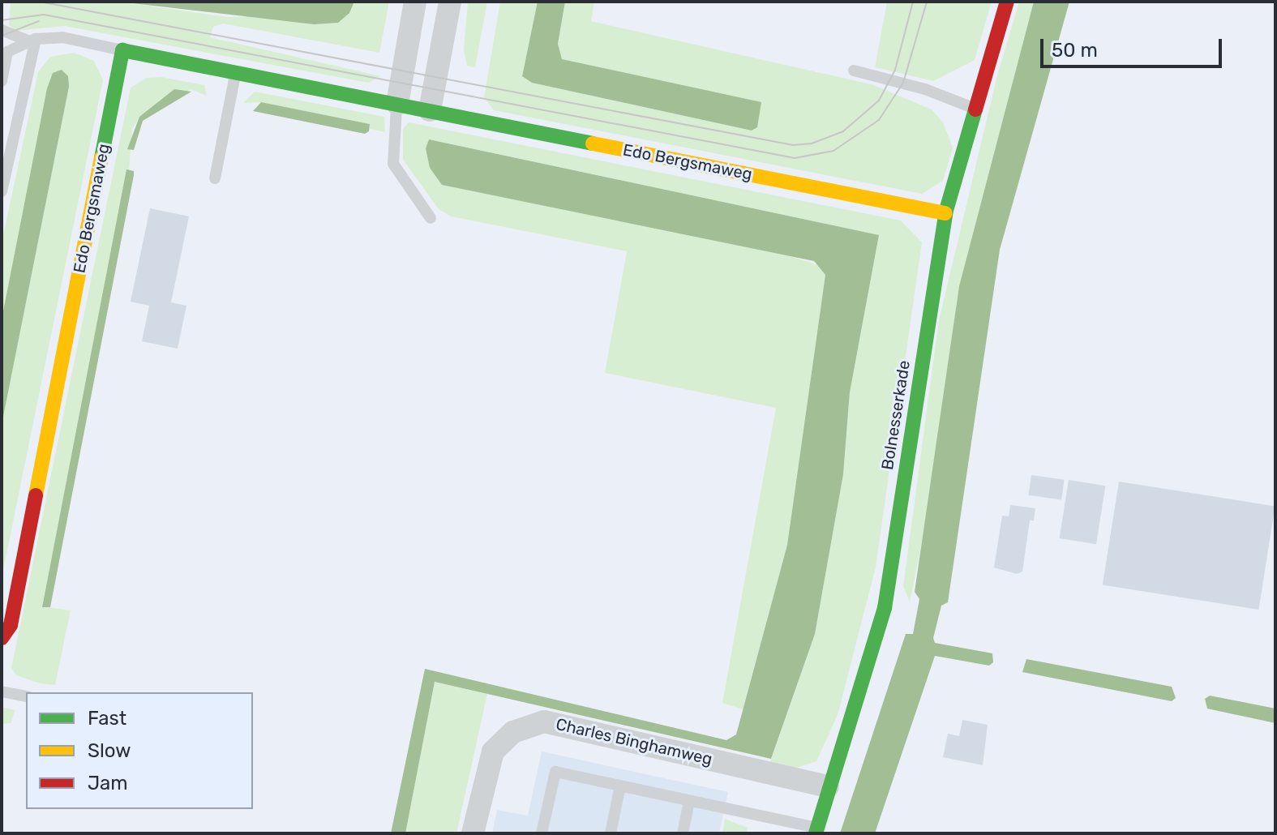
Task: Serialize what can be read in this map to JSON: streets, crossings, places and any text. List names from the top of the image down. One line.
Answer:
{"streets":{"street":["Edo Bergsmaweg","Bolnesserkade","Charles Binghamweg"]},"crossings":[["Edo Bergsmaweg","Bolnesserkade"],["Bolnesserkade","Charles Binghamweg"]],"legend":["Fast","Slow","Jam"],"scale_bar":"50 m"}
